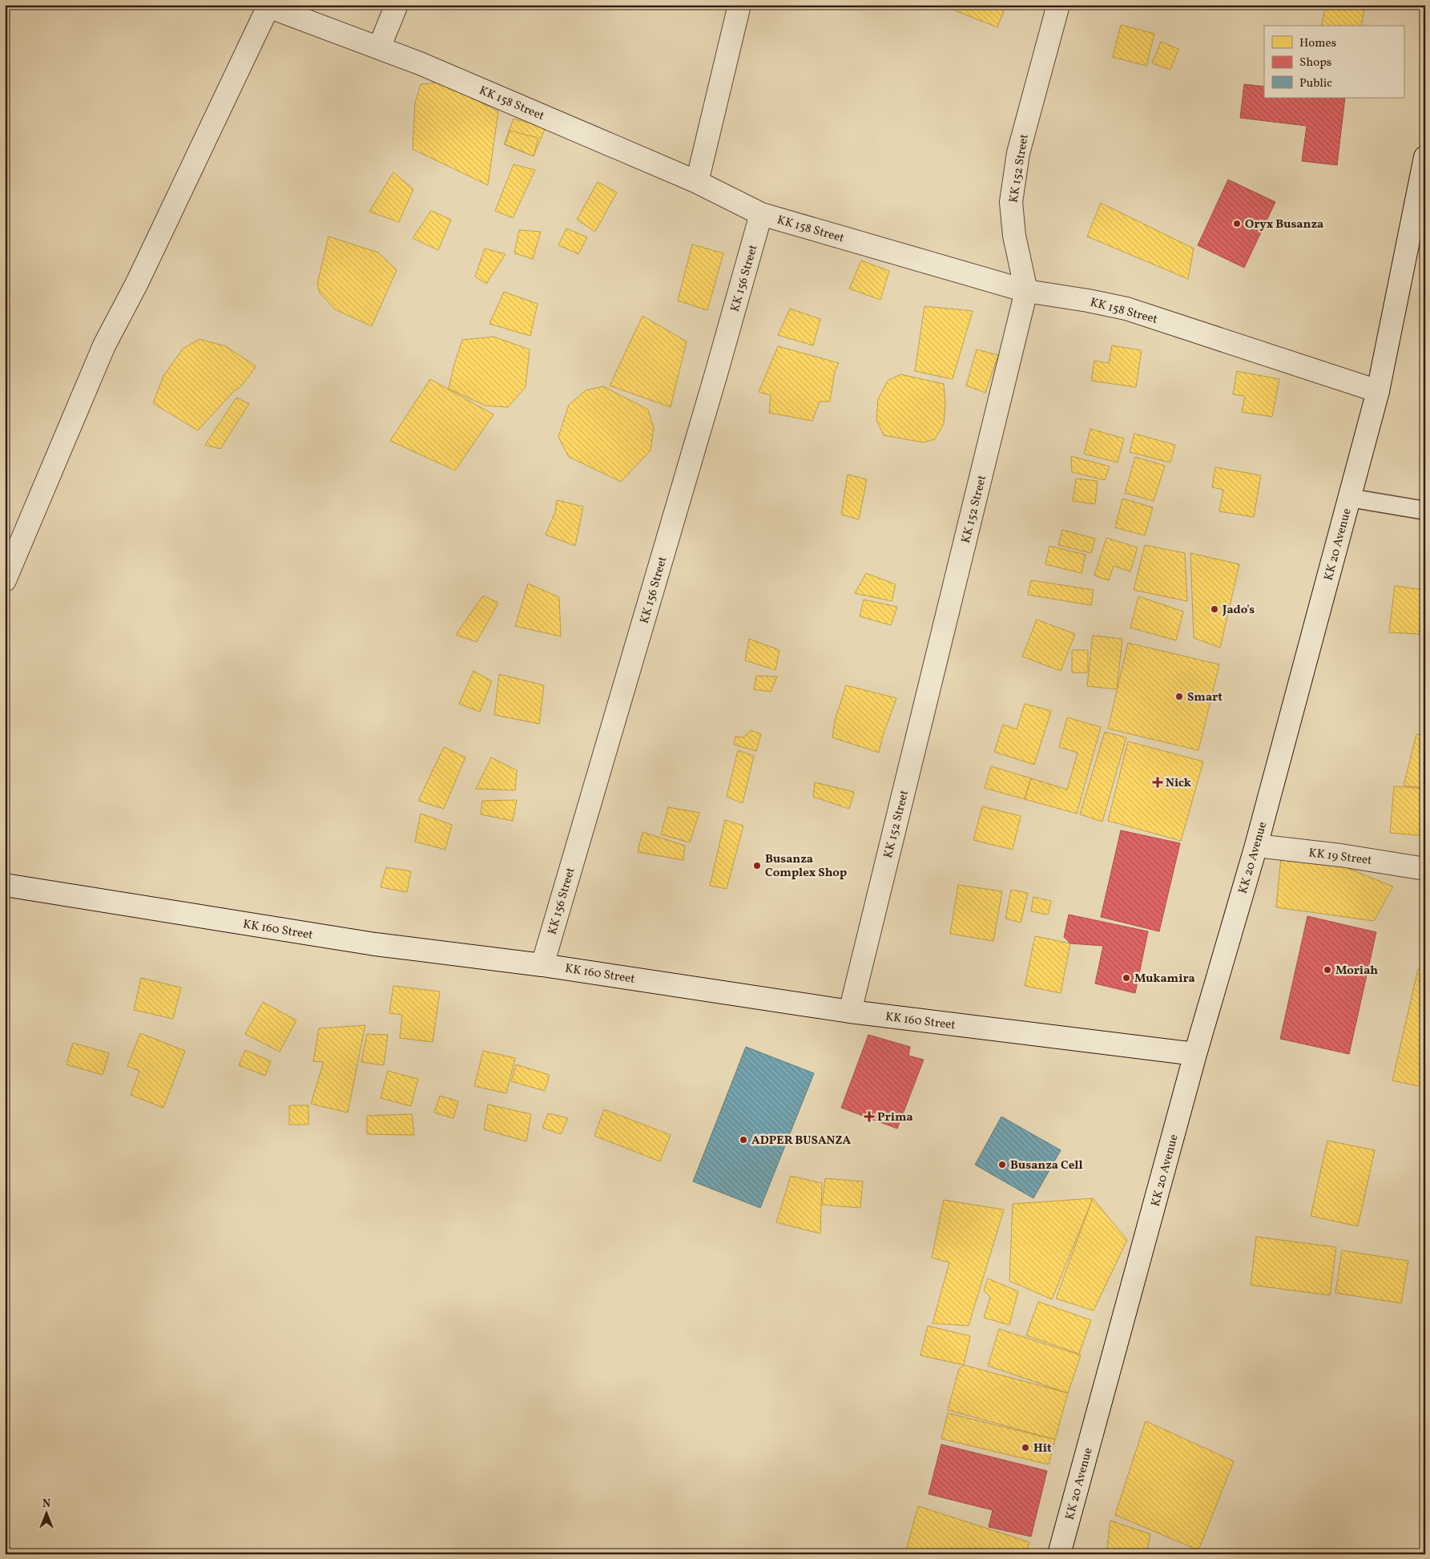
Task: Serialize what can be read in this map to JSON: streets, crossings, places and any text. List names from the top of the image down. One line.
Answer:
{"streets":{"street":["KK 158 Street","KK 152 Street","KK 156 Street","KK 20 Avenue","KK 19 Street","KK 160 Street"]},"crossings":[["KK 158 Street","KK 152 Street"],["KK 158 Street","KK 156 Street"],["KK 158 Street","KK 20 Avenue"],["KK 152 Street","KK 160 Street"],["KK 156 Street","KK 160 Street"],["KK 20 Avenue","KK 19 Street"],["KK 20 Avenue","KK 160 Street"]],"places":{"other":["Oryx Busanza","Jado's","Smart","Busanza Complex Shop","Moriah","Mukamira","ADPER BUSANZA","Busanza Cell","Hit"],"health":["Nick","Prima"]},"legend":["Homes","Shops","Public"],"north":"top"}
